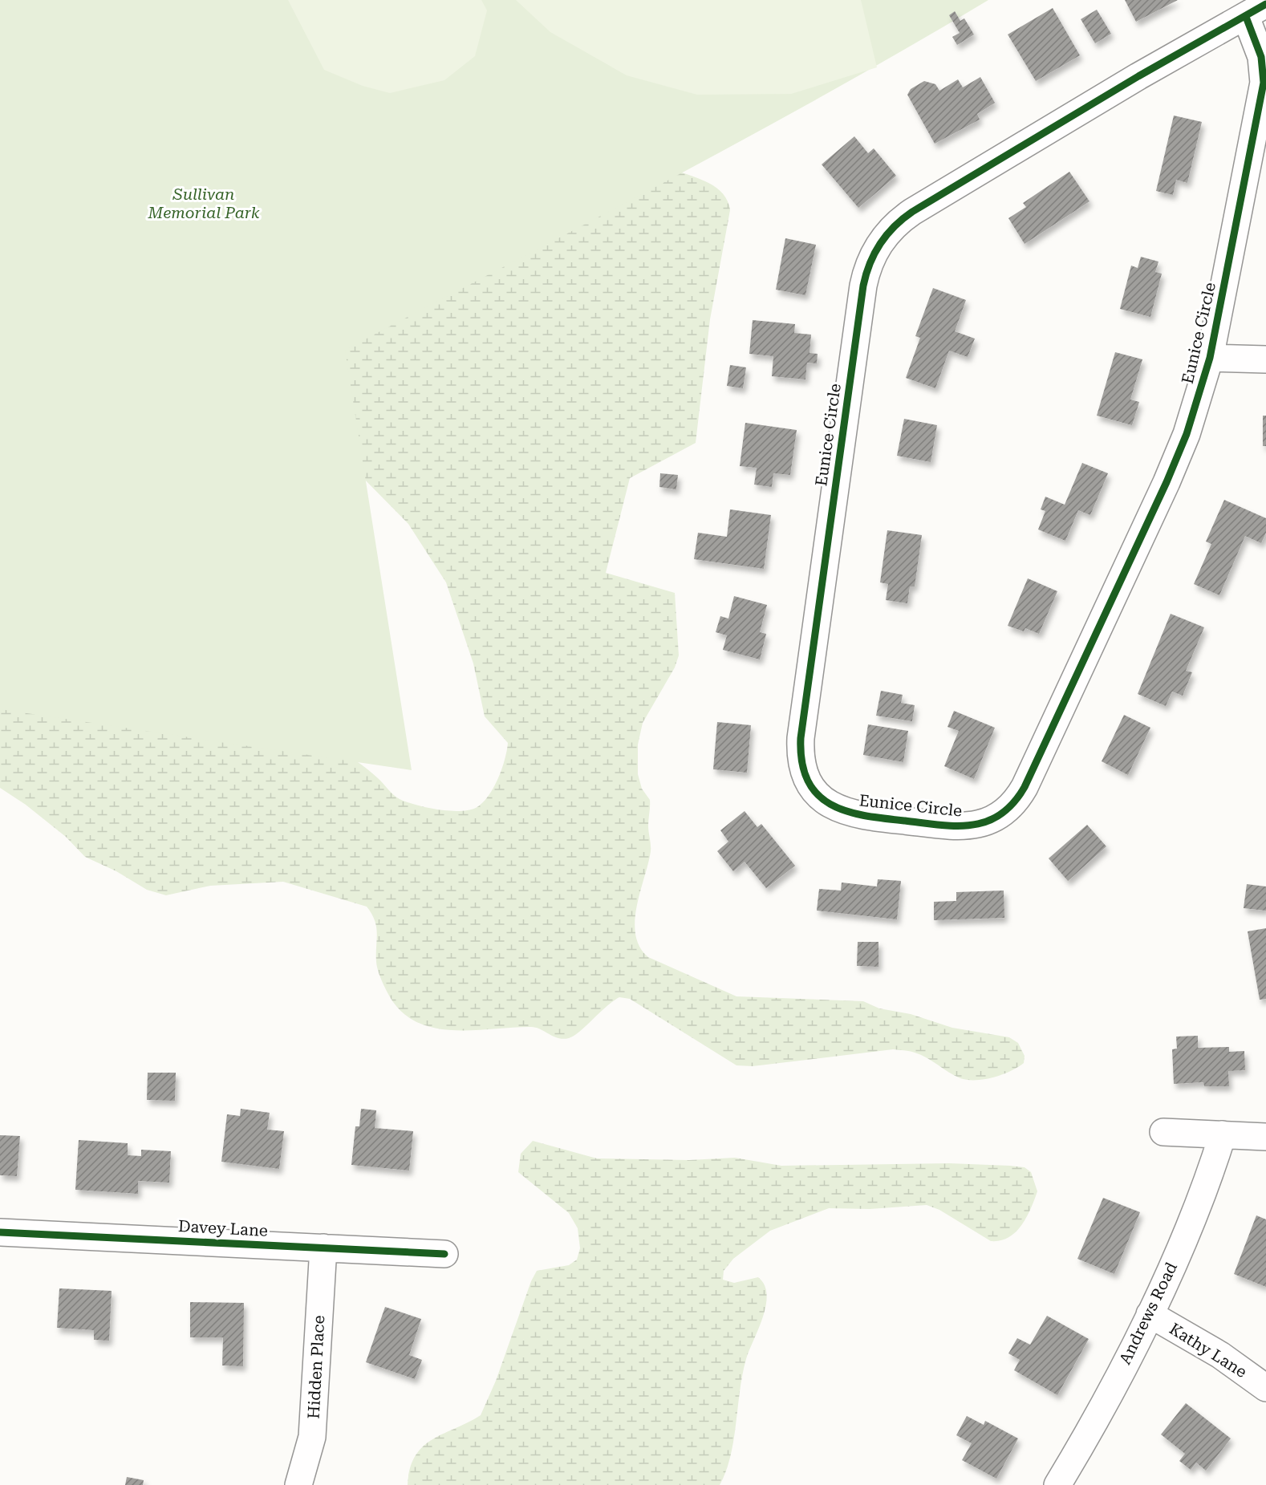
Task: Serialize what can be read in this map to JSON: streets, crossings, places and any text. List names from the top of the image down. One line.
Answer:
{"streets":{"street":["Eunice Circle","Davey Lane","Andrews Road","Kathy Lane","Hidden Place"]},"crossings":[["Davey Lane","Hidden Place"],["Andrews Road","Kathy Lane"]],"parks":["Sullivan Memorial Park"]}
